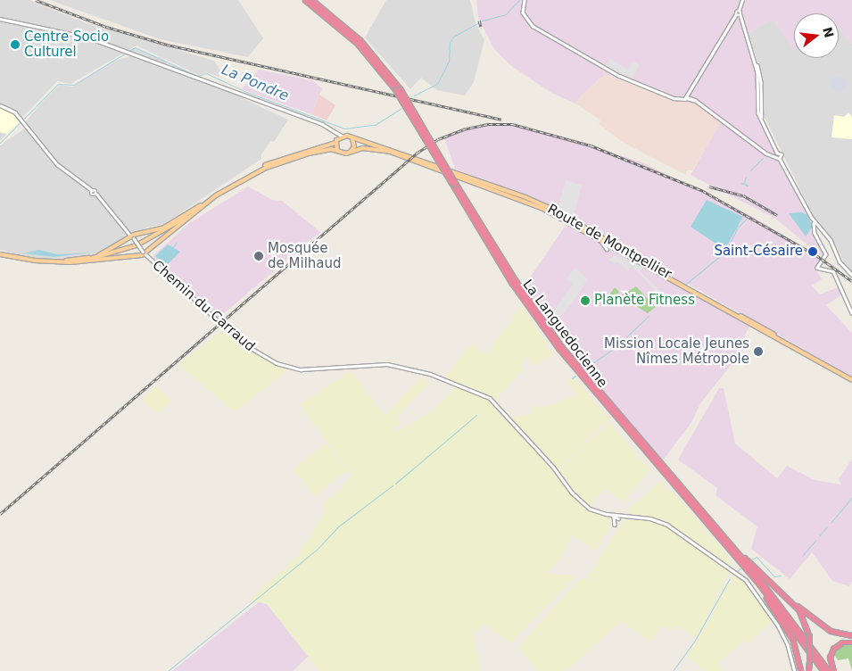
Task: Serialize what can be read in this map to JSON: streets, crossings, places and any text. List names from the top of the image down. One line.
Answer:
{"streets":{"highway":["La Languedocienne"],"main road":["Route de Montpellier"],"street":["Chemin du Carraud"]},"water":["La Pondre"],"places":["Centre Socio Culturel","Saint-Césaire","Mosquée de Milhaud","Planète Fitness","Mission Locale Jeunes Nîmes Métropole"],"north":"right"}
